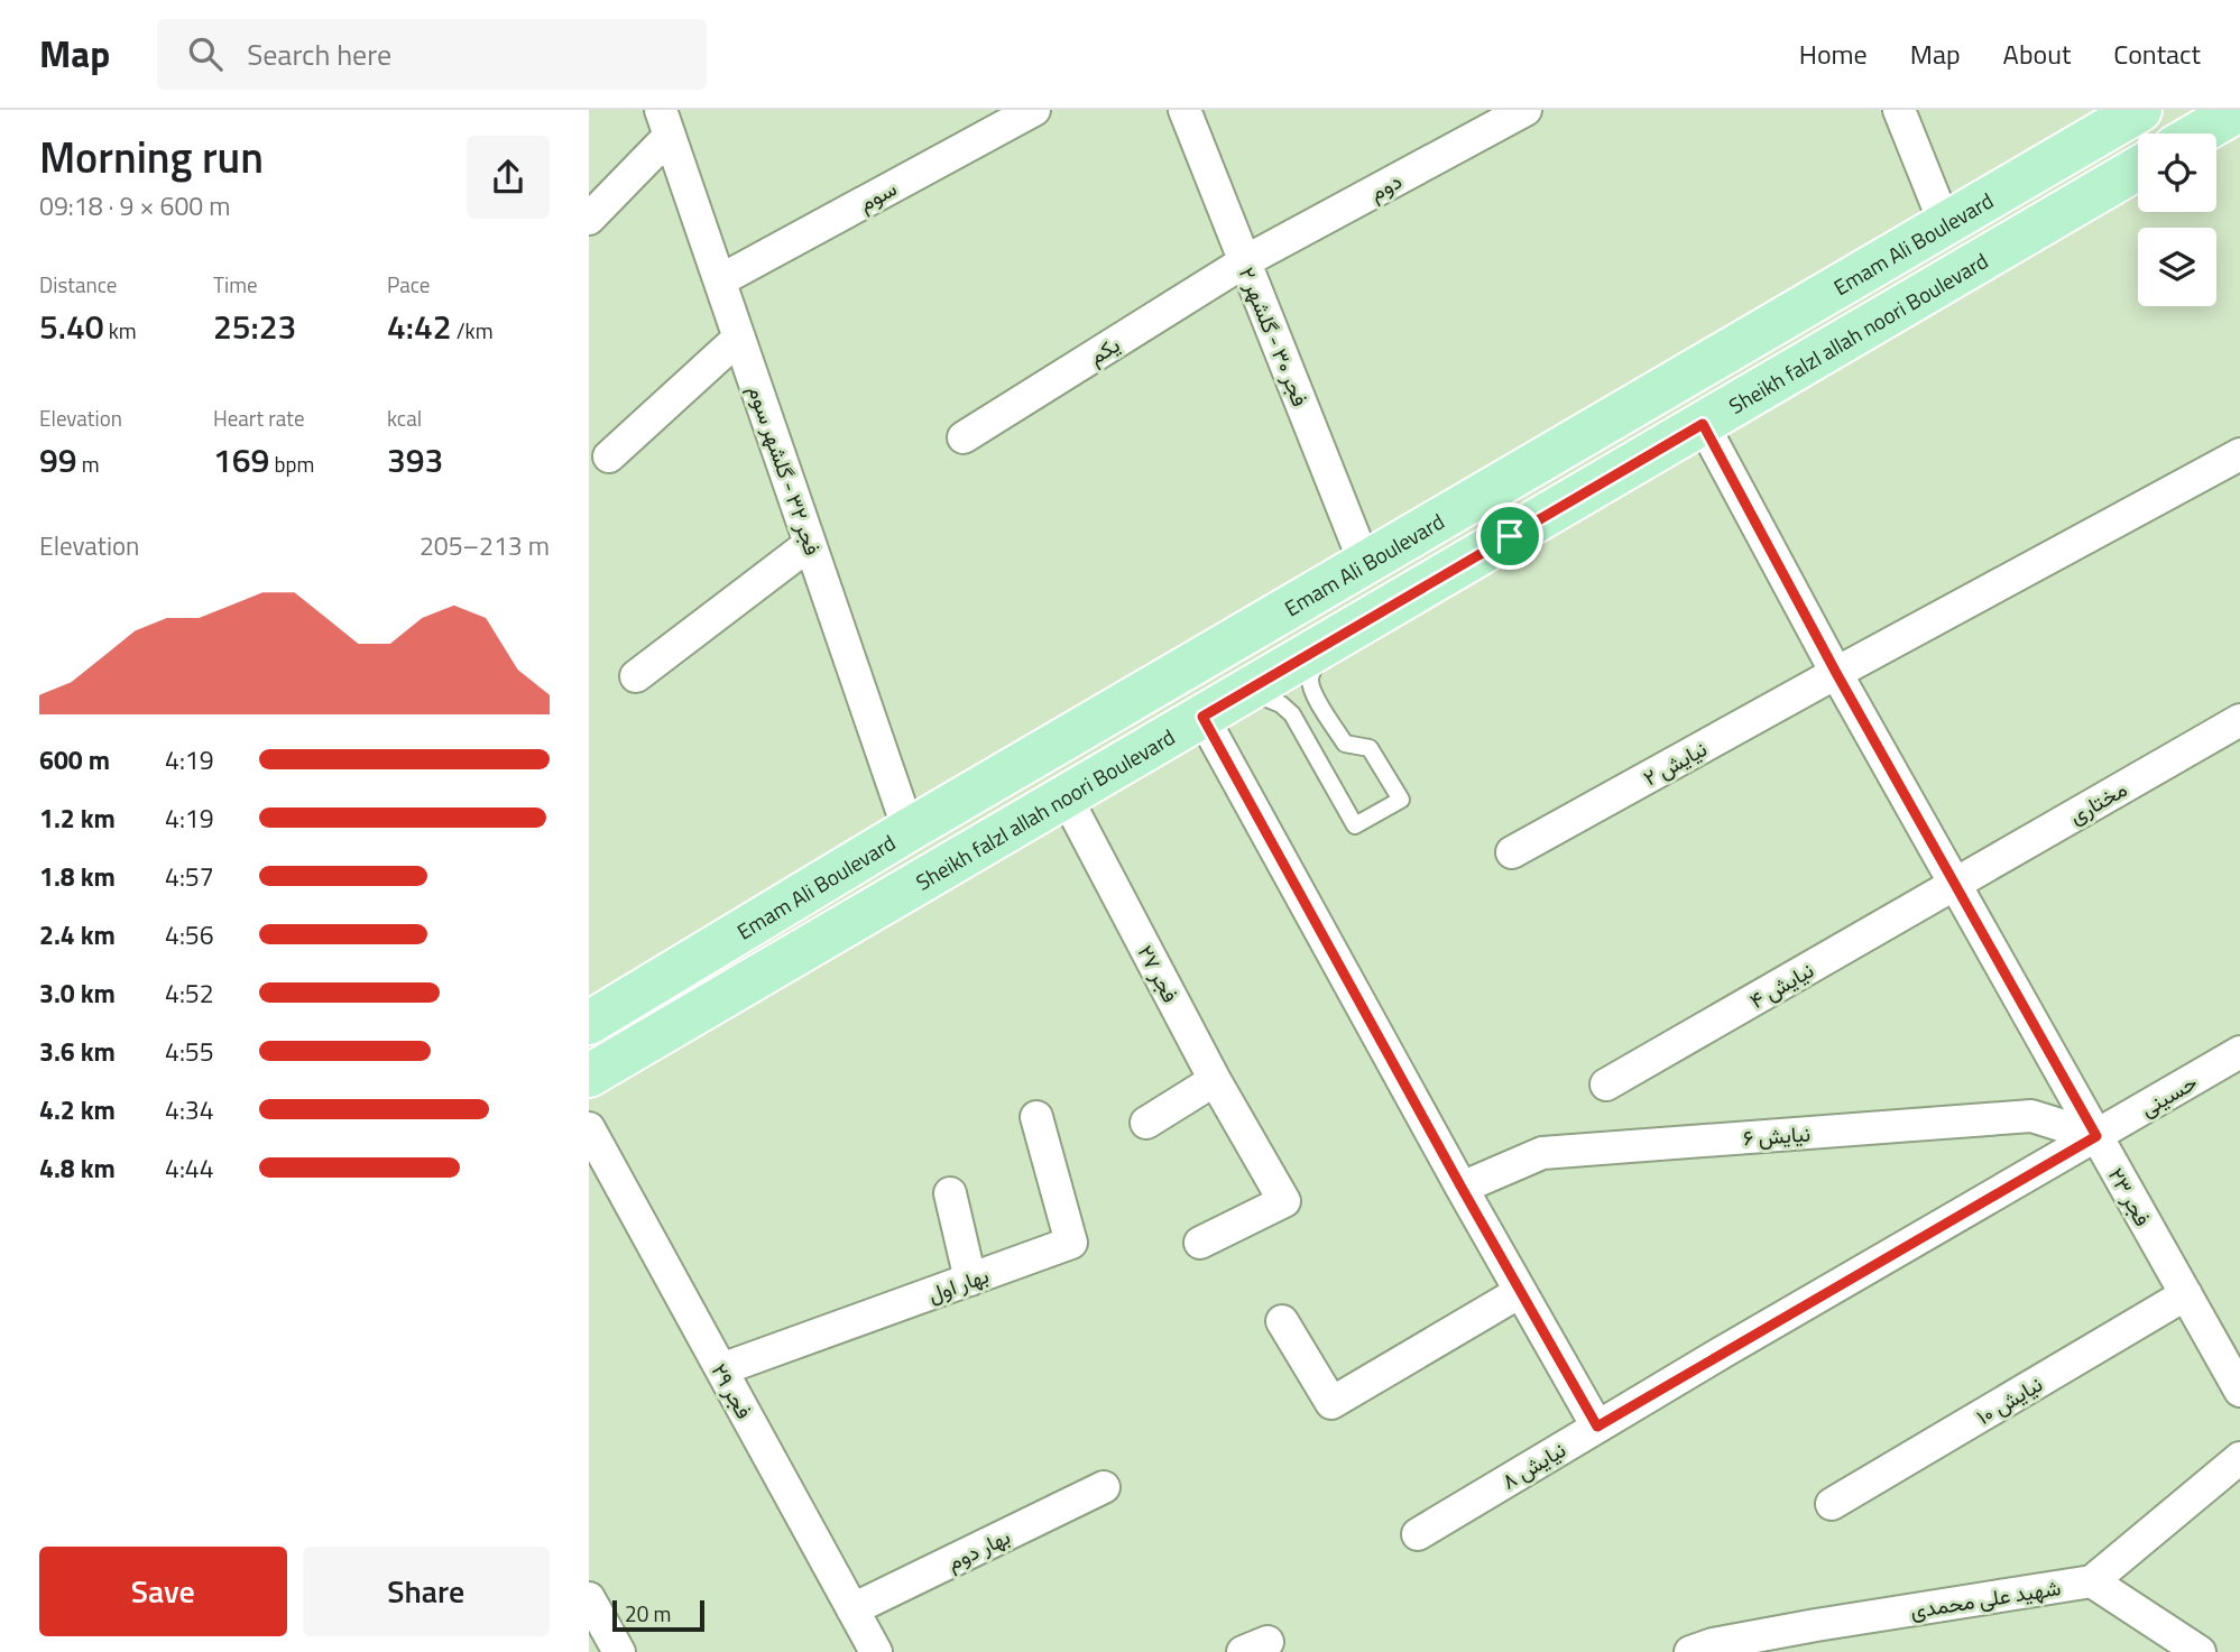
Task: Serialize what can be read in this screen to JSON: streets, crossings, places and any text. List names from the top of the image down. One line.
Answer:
{"streets":{"main road":["Emam Ali Boulevard","Sheikh falzl allah noori Boulevard"],"street":["دوم","سوم","فجر ۳۰ - گلشهر ۲","یکم","فجر ۳۲ - گلشهر سوم","نیایش ۲","مختاری","فجر ۲۷","نیایش ۴","حسینی","نیایش ۶","فجر ۲۳","بهار اول","فجر ۲۹","نیایش ۱۰","نیایش ۸","بهار دوم","شهید علی محمدی"]},"crossings":[["دوم","فجر ۳۰ - گلشهر ۲"],["دوم","یکم"],["سوم","فجر ۳۲ - گلشهر سوم"],["Emam Ali Boulevard","فجر ۳۰ - گلشهر ۲"],["Emam Ali Boulevard","فجر ۳۲ - گلشهر سوم"],["Sheikh falzl allah noori Boulevard","فجر ۲۷"],["Sheikh falzl allah noori Boulevard","فجر ۲۳"],["فجر ۳۰ - گلشهر ۲","یکم"],["نیایش ۲","فجر ۲۳"],["مختاری","نیایش ۴"],["مختاری","فجر ۲۳"],["نیایش ۴","فجر ۲۳"],["حسینی","نیایش ۶"],["حسینی","فجر ۲۳"],["حسینی","نیایش ۸"],["نیایش ۶","فجر ۲۳"],["نیایش ۶","نیایش ۸"],["فجر ۲۳","نیایش ۱۰"],["فجر ۲۳","نیایش ۸"],["بهار اول","فجر ۲۹"],["فجر ۲۹","بهار دوم"]],"scale_bar":"20 m","page":{"header":"Map","search":"Search here","nav":["Home","Map","About","Contact"],"heading":["Morning run","09:18 · 9 × 600 m"],"stats":[["Distance","5.40 km"],["Time","25:23"],["Pace","4:42 /km"],["Elevation","99 m"],["Heart rate","169 bpm"],["kcal","393"]],"chart":["Elevation","205–213 m"],"list":[{"name":"600 m","note":"4:19"},{"name":"1.2 km","note":"4:19"},{"name":"1.8 km","note":"4:57"},{"name":"2.4 km","note":"4:56"},{"name":"3.0 km","note":"4:52"},{"name":"3.6 km","note":"4:55"},{"name":"4.2 km","note":"4:34"},{"name":"4.8 km","note":"4:44"}],"buttons":["Save","Share"],"scale":"20 m"}}
